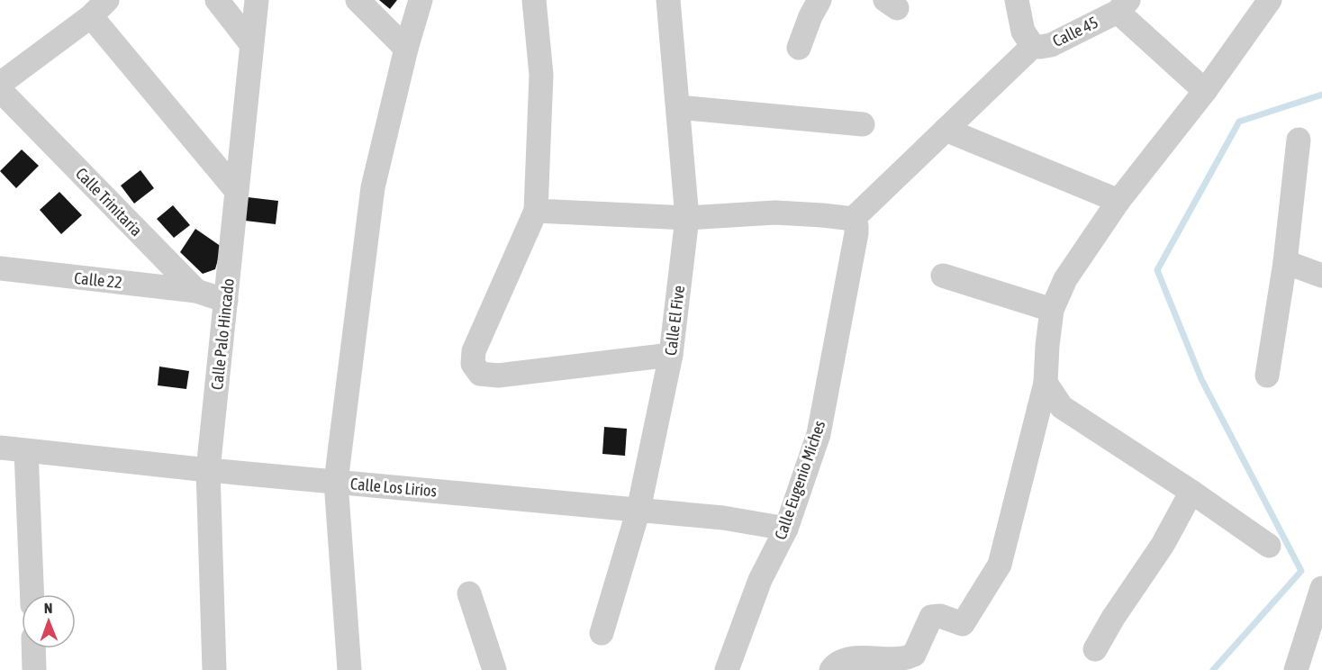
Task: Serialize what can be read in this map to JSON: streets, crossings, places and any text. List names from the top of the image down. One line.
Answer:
{"streets":{"street":["Calle 45","Calle Trinitaria","Calle 22","Calle El Five","Calle Palo Hincado","Calle Eugenio Miches","Calle Los Lirios"]},"crossings":[["Calle Trinitaria","Calle 22"],["Calle Trinitaria","Calle Palo Hincado"],["Calle El Five","Calle Los Lirios"],["Calle Palo Hincado","Calle Los Lirios"],["Calle Eugenio Miches","Calle Los Lirios"]],"north":"top"}
